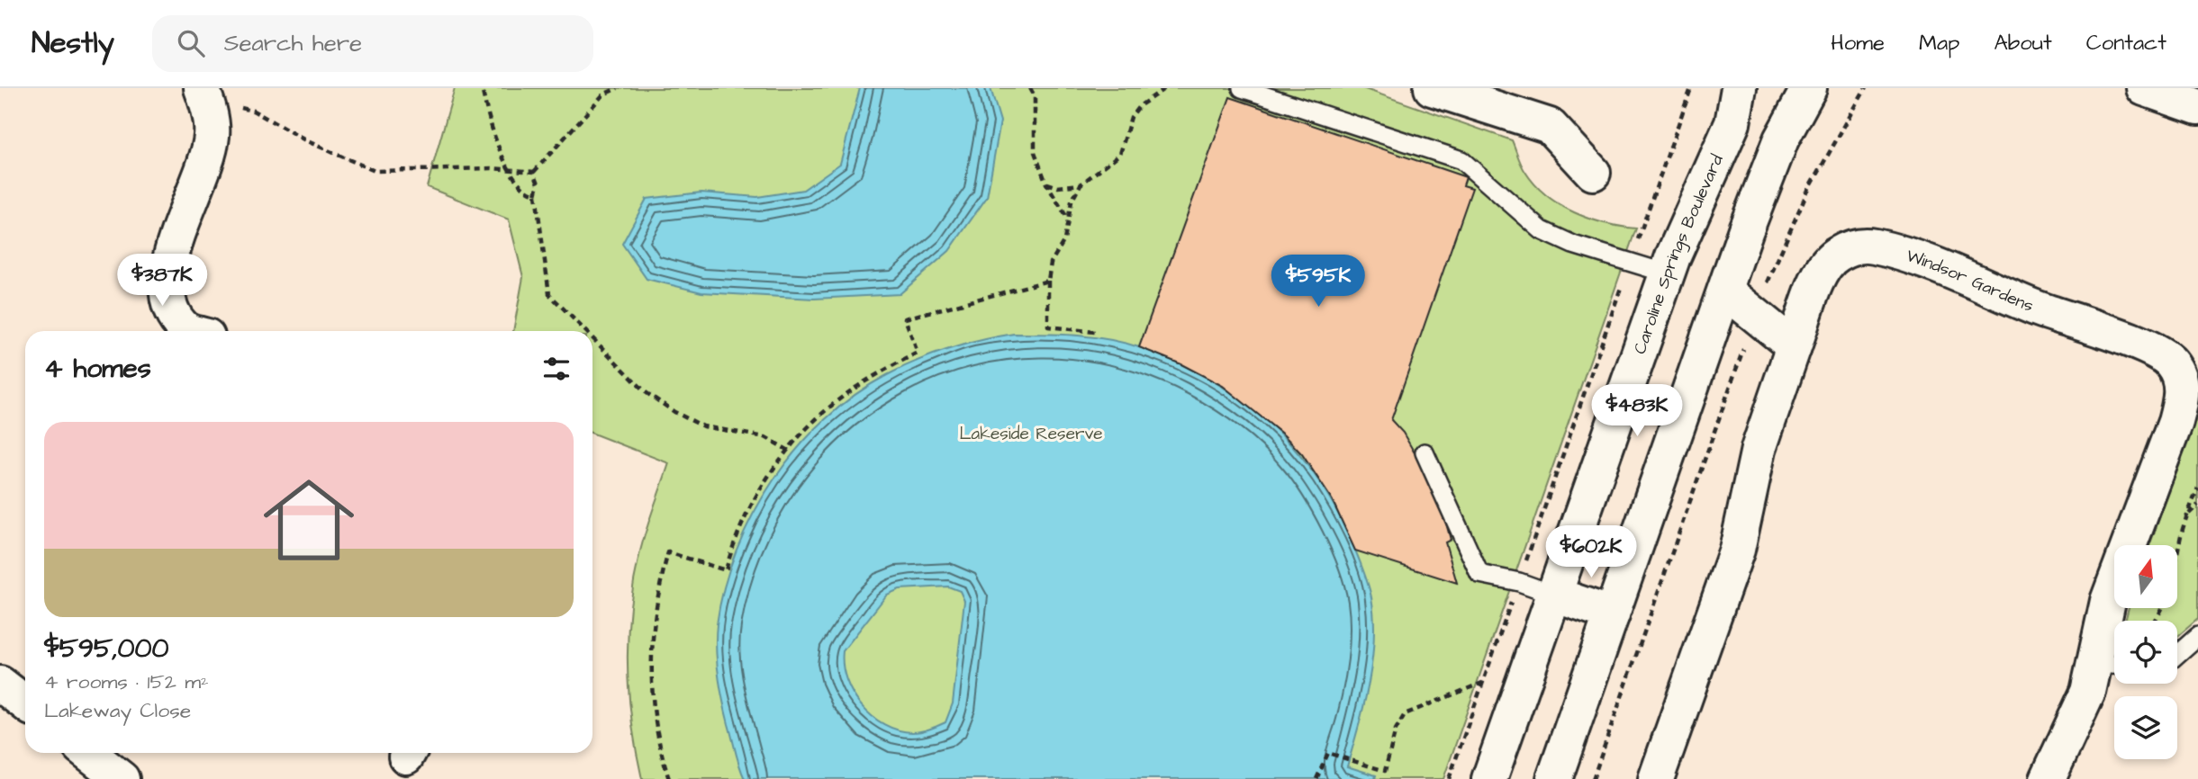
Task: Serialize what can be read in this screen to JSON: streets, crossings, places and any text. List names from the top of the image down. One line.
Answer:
{"streets":{"main road":["Caroline Springs Boulevard","Windsor Gardens"]},"parks":["Lakeside Reserve"],"north":"top","page":{"header":"Nestly","search":"Search here","nav":["Home","Map","About","Contact"],"price":["$387K","$595K","$483K","$602K"],"heading":"4 homes","list":[{"name":"$595,000","note":"4 rooms · 152 m² · Lakeway Close"}]}}
